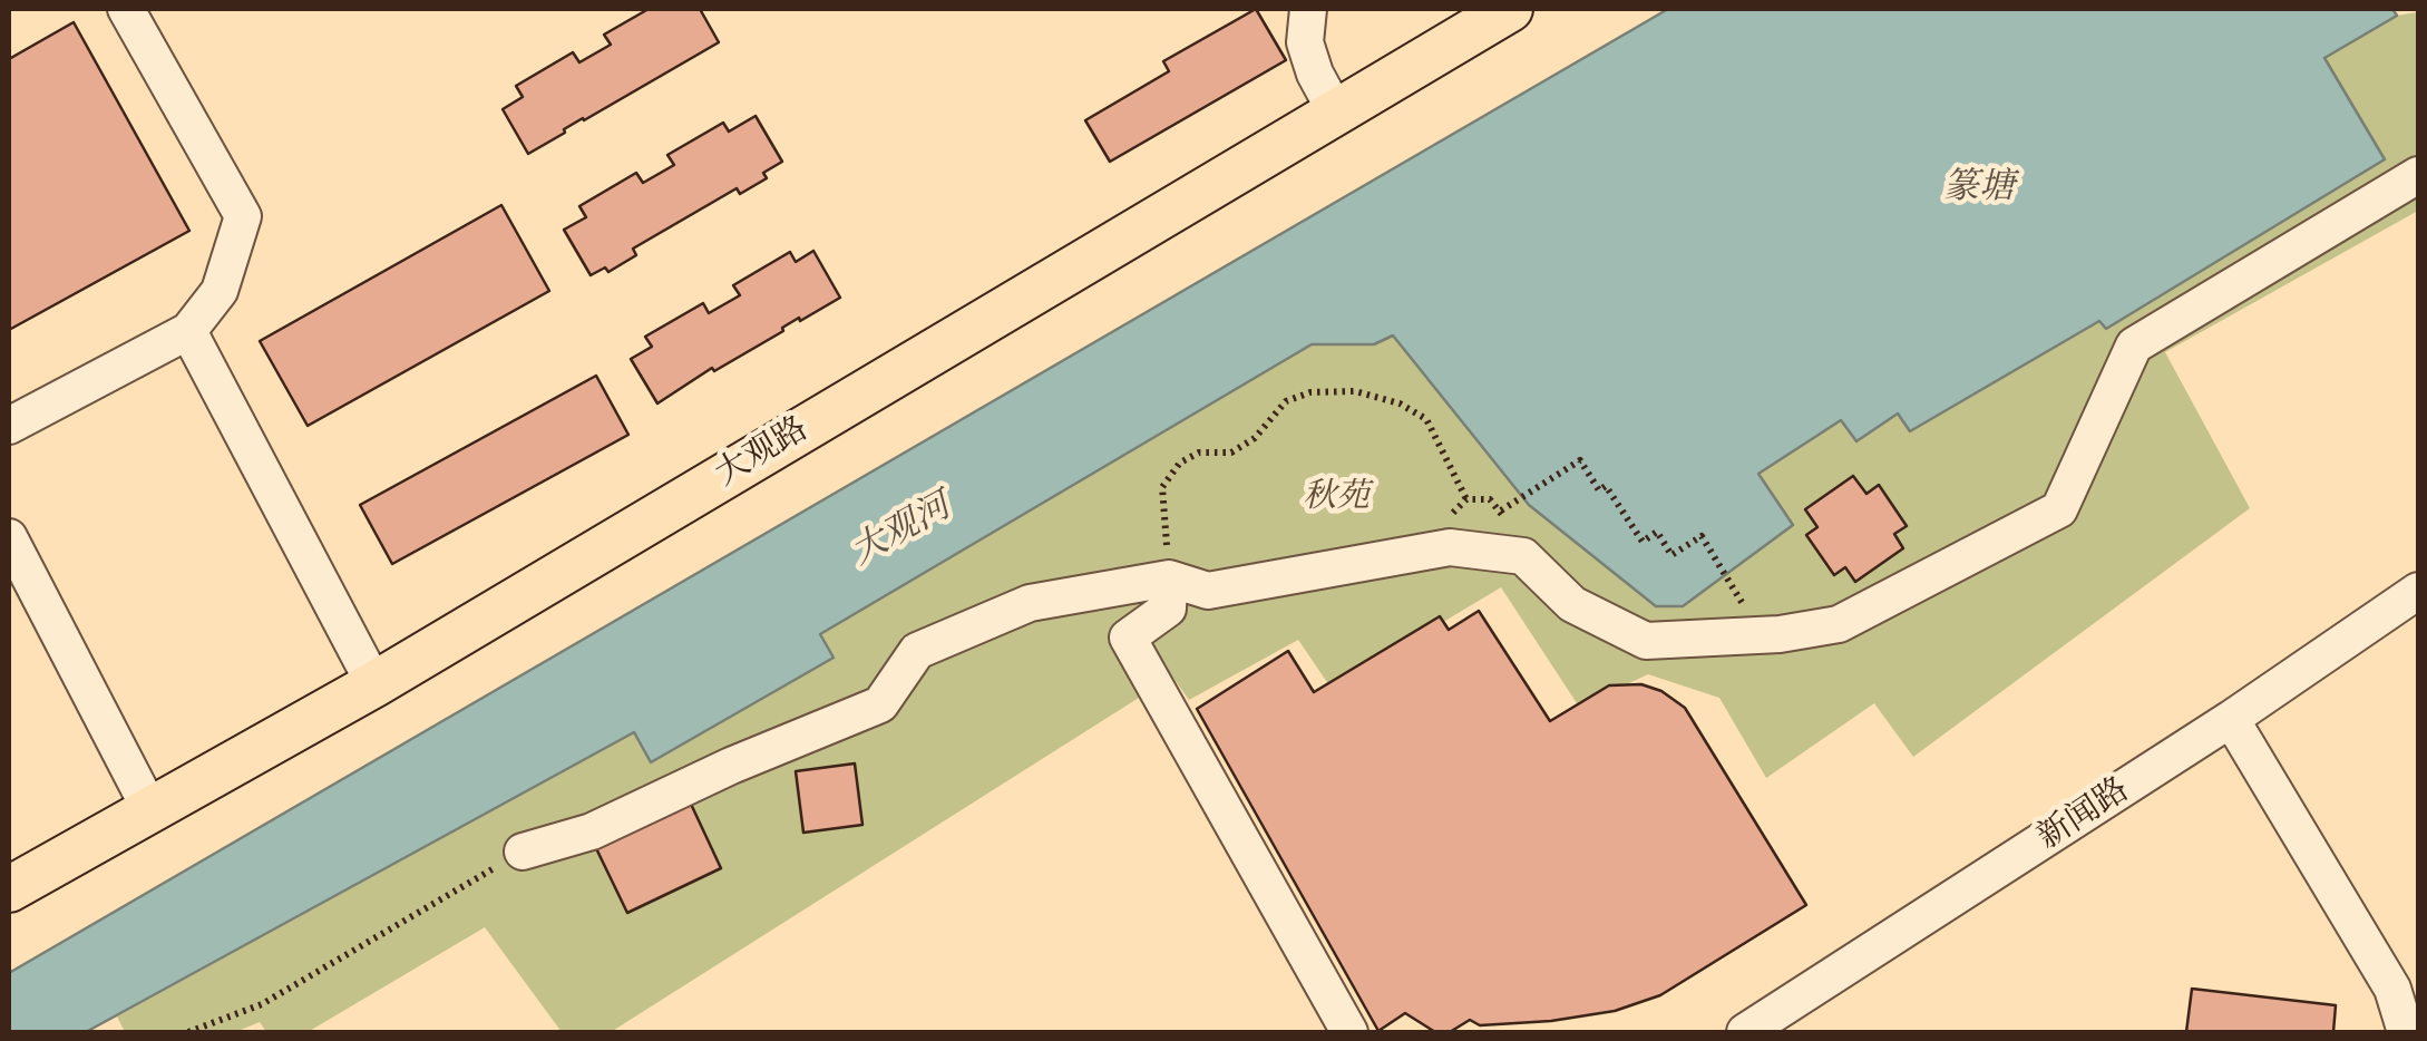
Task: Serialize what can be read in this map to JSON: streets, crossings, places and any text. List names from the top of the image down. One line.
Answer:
{"streets":{"main road":["大观路"],"street":["新闻路"]},"water":["篆塘","大观河"],"parks":["秋苑"]}
